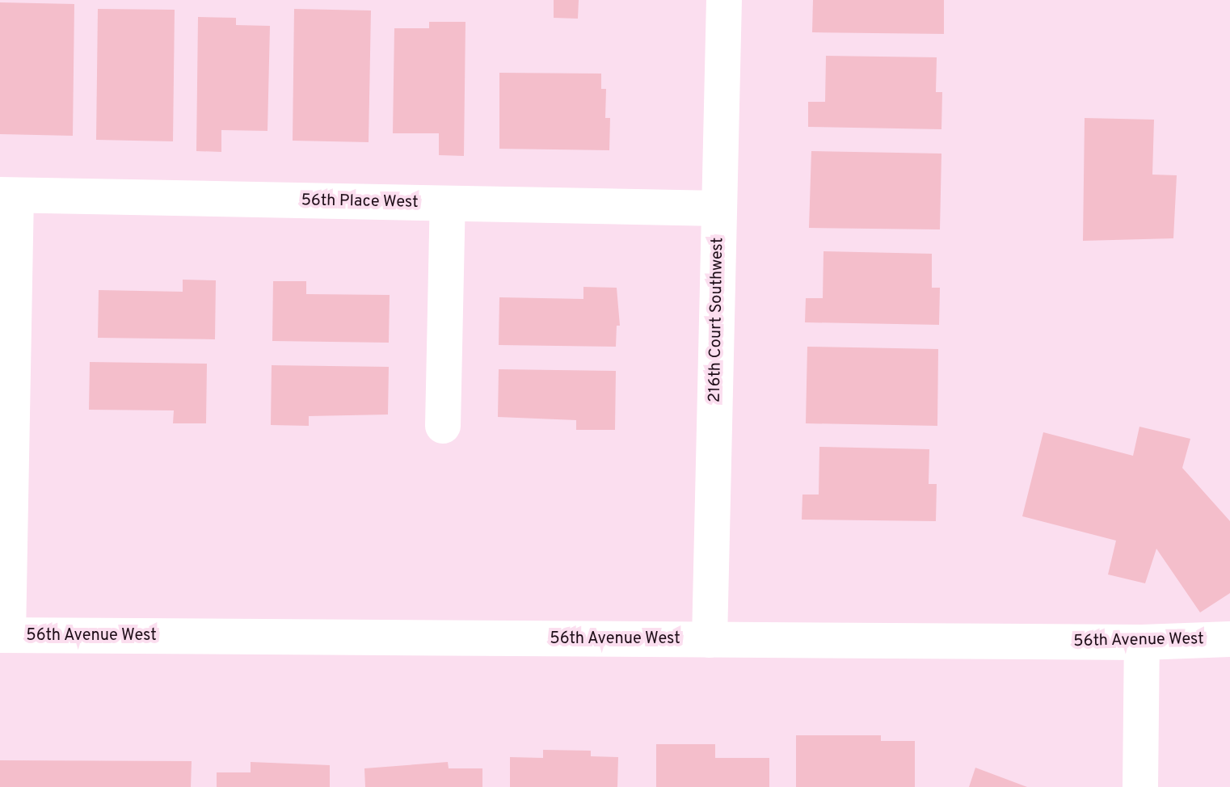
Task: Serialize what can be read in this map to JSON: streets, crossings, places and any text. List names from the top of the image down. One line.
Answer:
{"streets":{"street":["56th Place West","216th Court Southwest","56th Avenue West"]},"crossings":[["56th Place West","216th Court Southwest"],["216th Court Southwest","56th Avenue West"]]}
